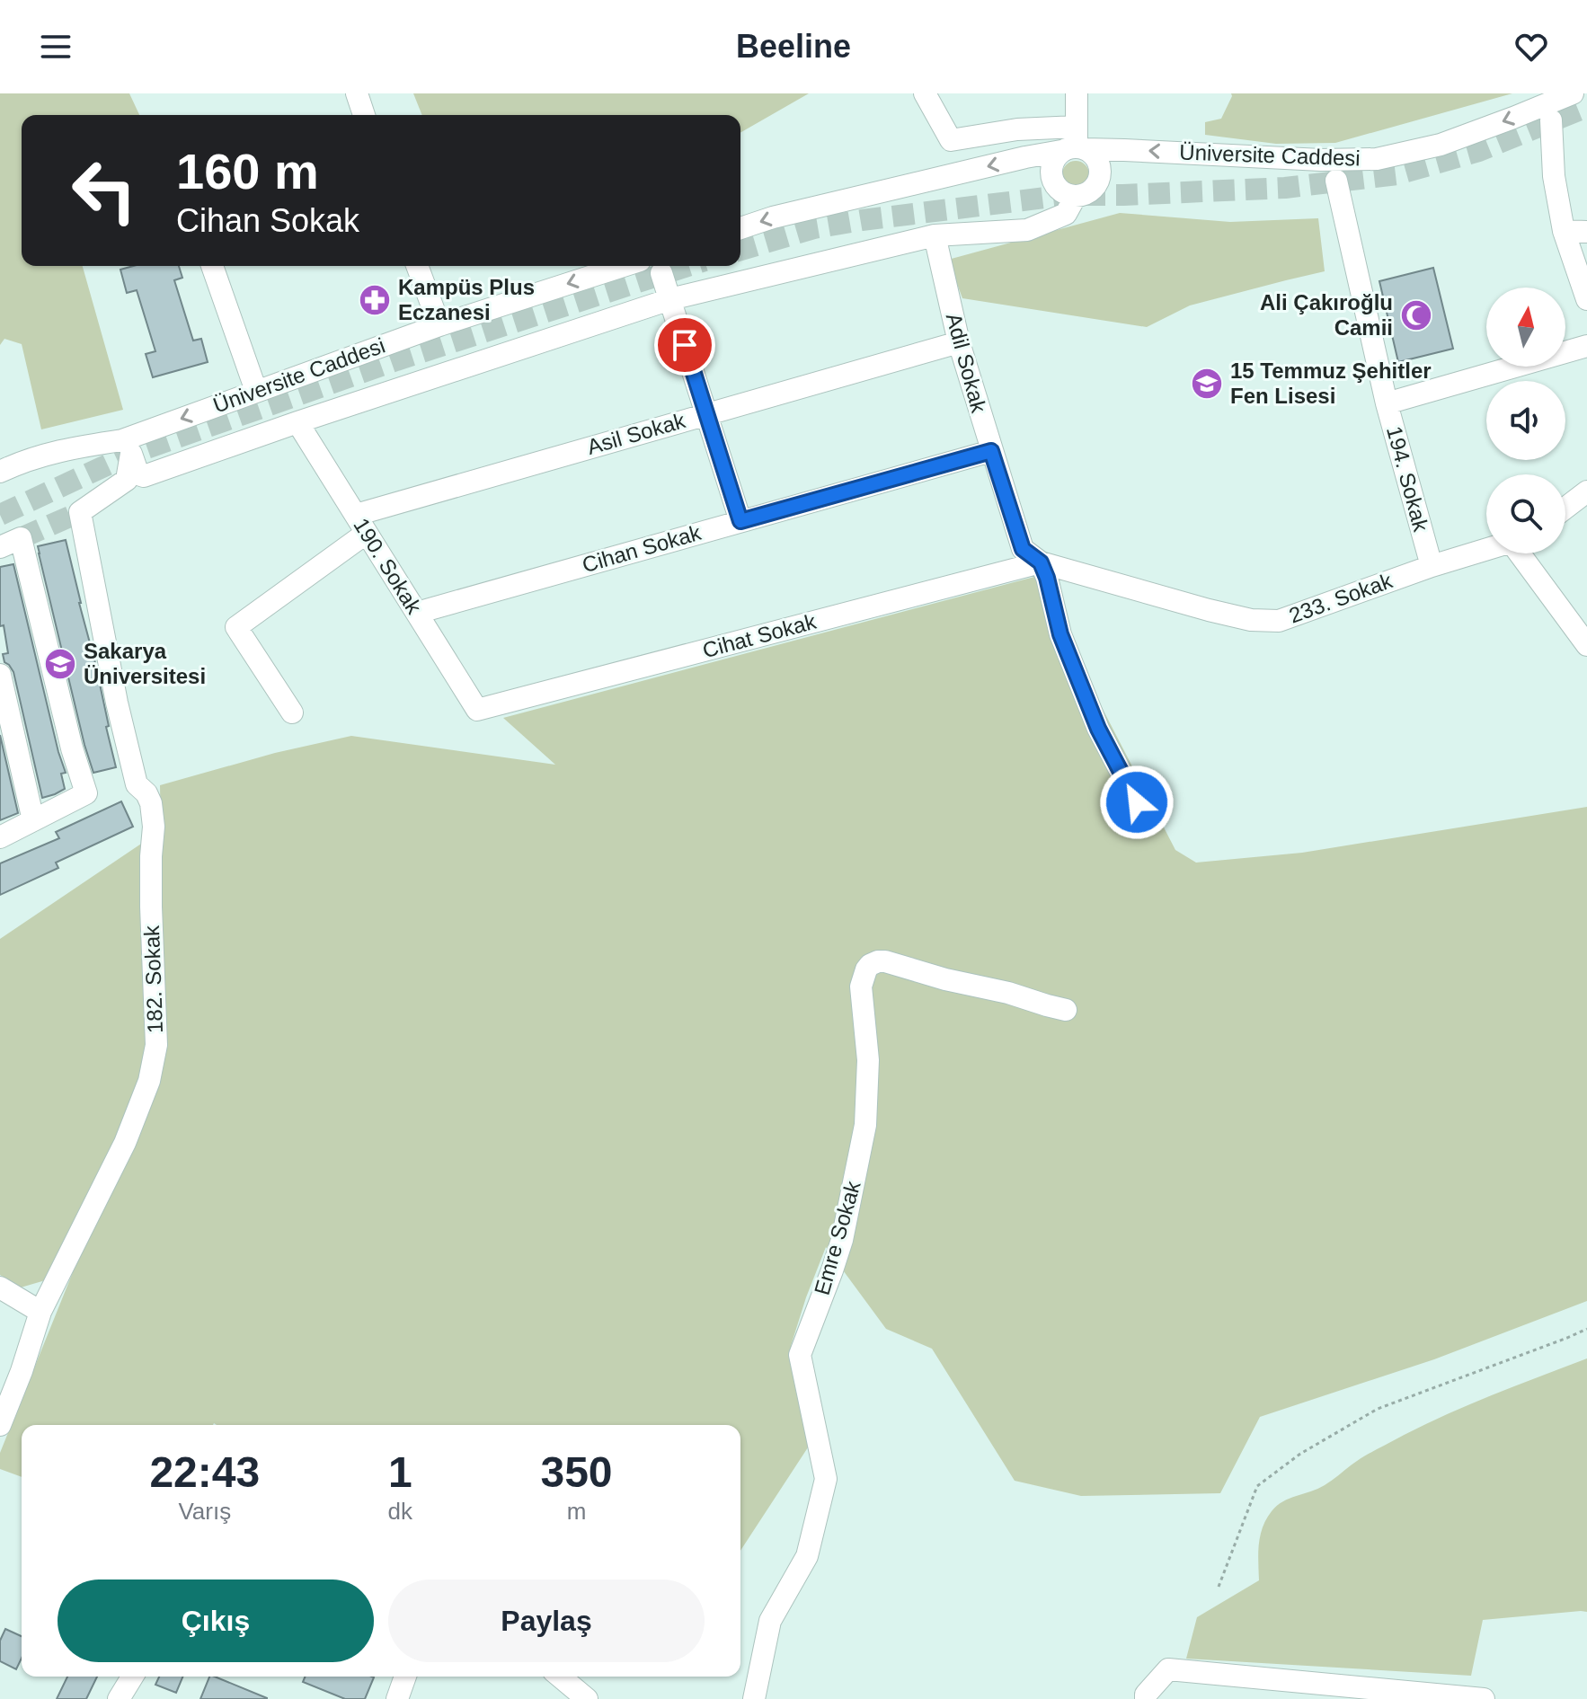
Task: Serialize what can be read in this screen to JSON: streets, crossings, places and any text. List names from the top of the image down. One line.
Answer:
{"streets":{"street":["Üniversite Caddesi","Adil Sokak","Asil Sokak","194. Sokak","Cihan Sokak","190. Sokak","233. Sokak","Cihat Sokak","182. Sokak","Emre Sokak"]},"crossings":[["Adil Sokak","Asil Sokak"],["Adil Sokak","Cihan Sokak"],["Adil Sokak","233. Sokak"],["Adil Sokak","Cihat Sokak"],["Asil Sokak","190. Sokak"],["194. Sokak","233. Sokak"],["Cihan Sokak","190. Sokak"],["190. Sokak","Cihat Sokak"],["190. Sokak","182. Sokak"],["233. Sokak","Cihat Sokak"]],"places":{"pharmacy":["Kampüs Plus Eczanesi"],"mosque":["Ali Çakıroğlu Camii"],"school or university":["15 Temmuz Şehitler Fen Lisesi","Sakarya Üniversitesi"]},"north":"top","page":{"header":"Beeline","turn":["160 m","Cihan Sokak"],"eta":["22:43","Varış","1","dk","350","m"],"buttons":["Çıkış","Paylaş"]}}
